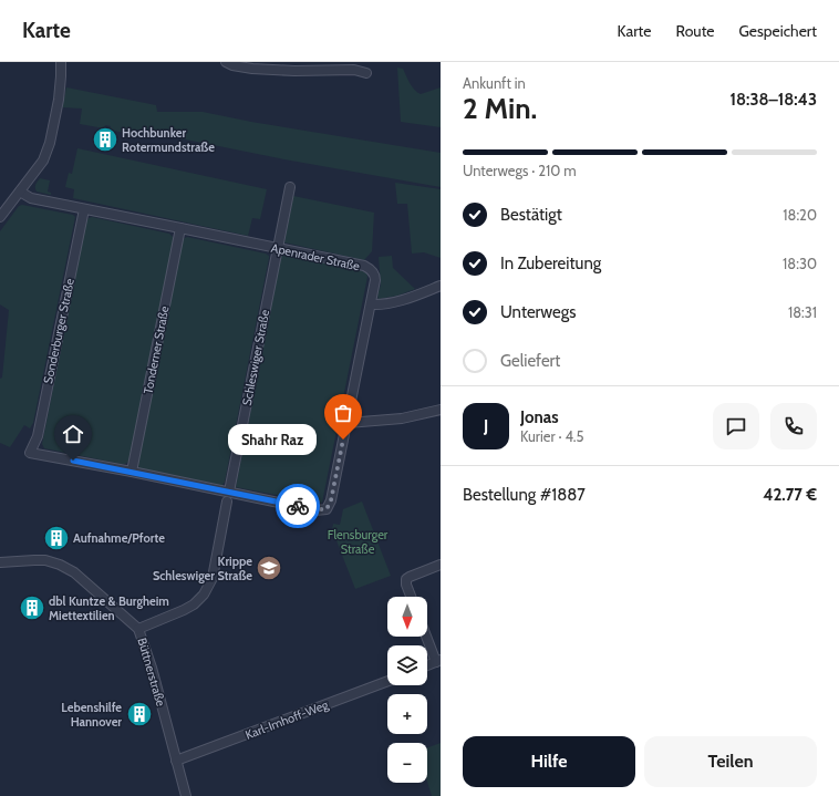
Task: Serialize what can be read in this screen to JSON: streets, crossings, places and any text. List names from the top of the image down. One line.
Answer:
{"streets":{"street":["Apenrader Straße","Sonderburger Straße","Tonderner Straße","Schleswiger Straße","Büttnerstraße","Karl-Imhoff-Weg"]},"crossings":[["Apenrader Straße","Sonderburger Straße"],["Apenrader Straße","Tonderner Straße"],["Apenrader Straße","Schleswiger Straße"],["Sonderburger Straße","Tonderner Straße"],["Büttnerstraße","Karl-Imhoff-Weg"]],"parks":["Flensburger Straße"],"places":{"building":["Hochbunker Rotermundstraße","Aufnahme/Pforte","dbl Kuntze & Burgheim Miettextilien","Lebenshilfe Hannover"],"other":["Shahr Raz"],"school or university":["Krippe Schleswiger Straße"]},"north":"bottom","page":{"header":"Karte","nav":["Karte","Route","Gespeichert"],"heading":["2 Min.","Ankunft in","18:38–18:43"],"panel":["Jonas","Kurier · 4.5","Bestellung #1887","42.77 €"],"bar":"Unterwegs · 210 m","list":[["Bestätigt","18:20"],["In Zubereitung","18:30"],["Unterwegs","18:31"],"Geliefert"],"round":"J","bubble":"Shahr Raz","map_buttons":["+","−"],"buttons":["Hilfe","Teilen"]}}
